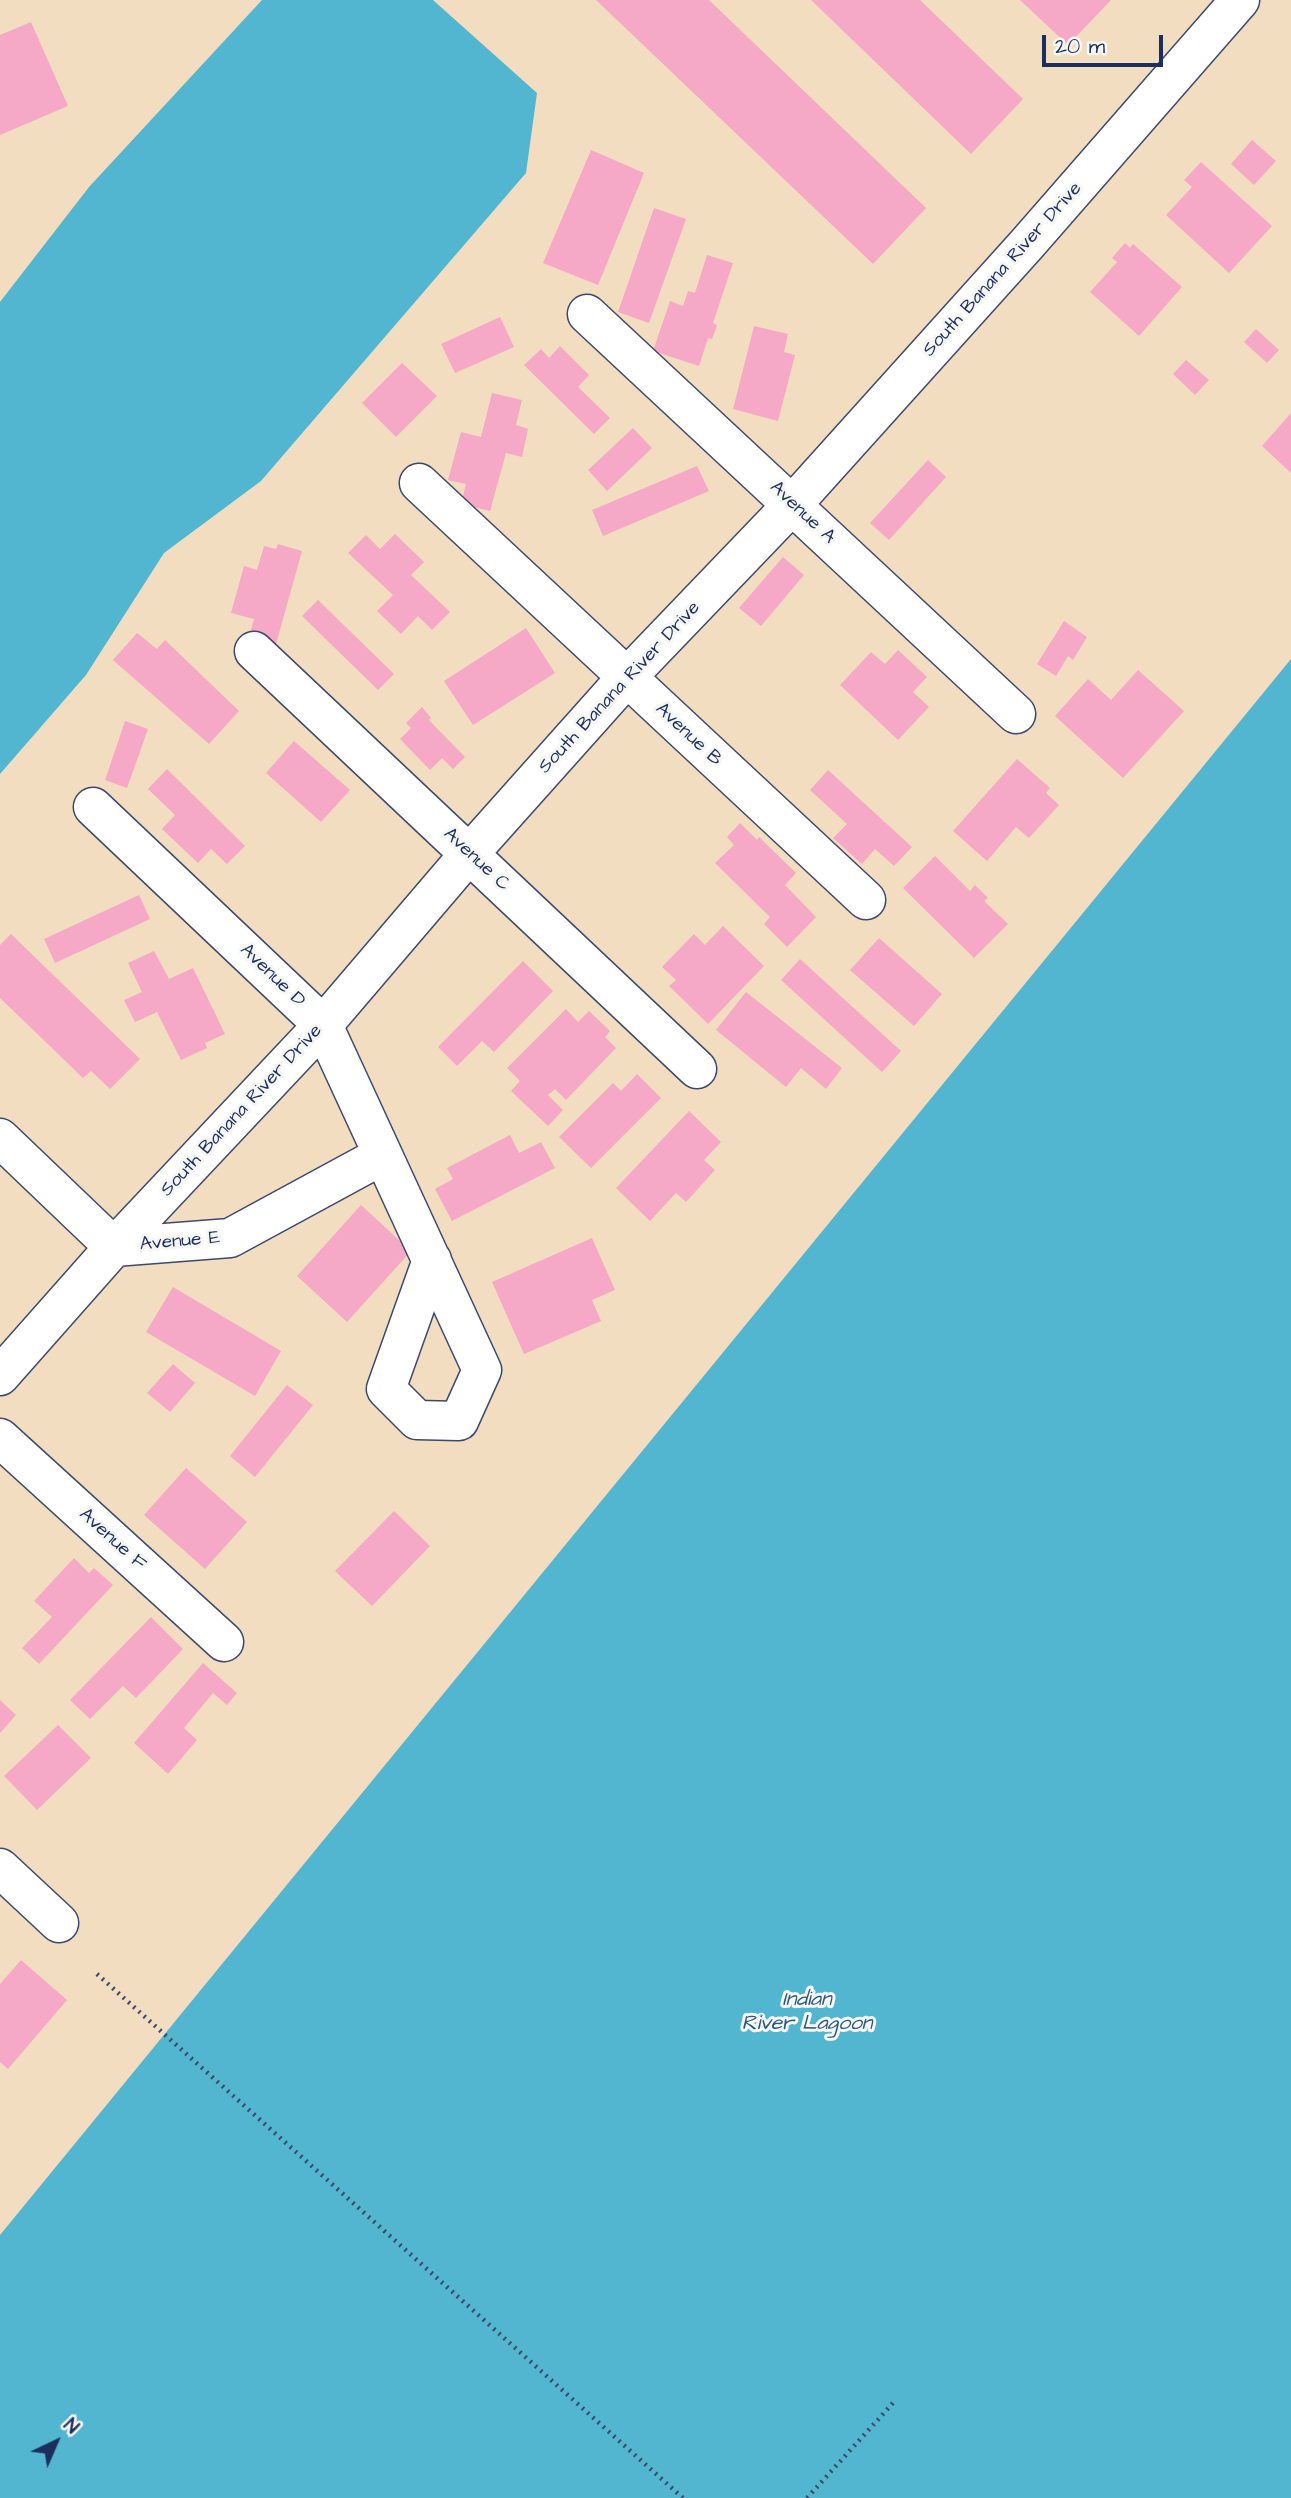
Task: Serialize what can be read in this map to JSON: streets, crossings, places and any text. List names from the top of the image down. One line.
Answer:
{"streets":{"street":["South Banana River Drive","Avenue A","Avenue B","Avenue C","Avenue D","Avenue E","Avenue F"]},"crossings":[["South Banana River Drive","Avenue A"],["South Banana River Drive","Avenue B"],["South Banana River Drive","Avenue C"],["South Banana River Drive","Avenue D"],["South Banana River Drive","Avenue E"],["Avenue D","Avenue E"]],"water":["Indian River Lagoon"],"scale_bar":"20 m","north":"top right"}
